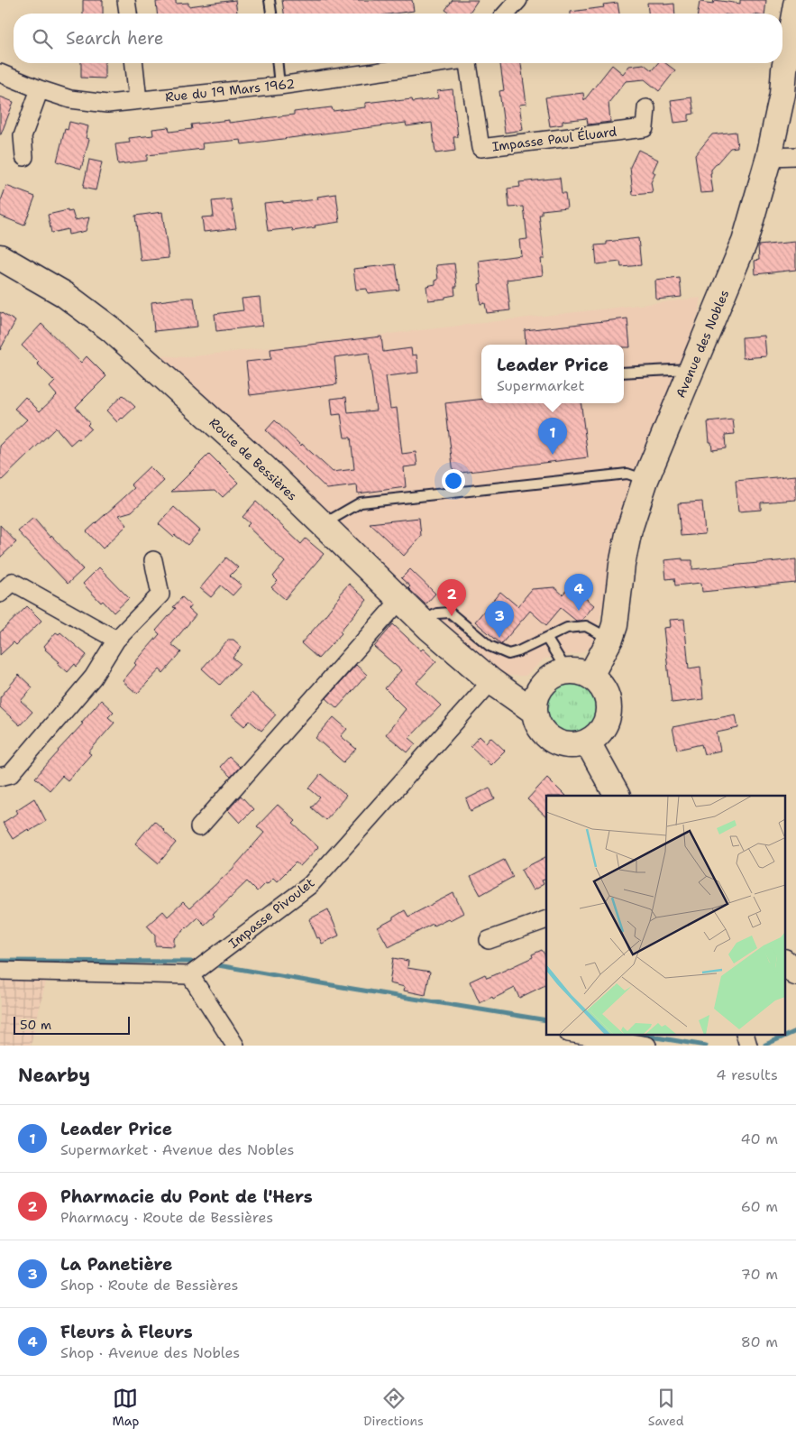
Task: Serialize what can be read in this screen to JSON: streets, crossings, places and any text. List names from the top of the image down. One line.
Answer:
{"streets":{"main road":["Avenue des Nobles","Route de Bessières"],"street":["Rue du 19 Mars 1962","Impasse Paul Éluard","Impasse Pivoulet"]},"crossings":[["Avenue des Nobles","Route de Bessières"],["Route de Bessières","Impasse Pivoulet"]],"scale_bar":"50 m","page":{"search":"Search here","popup":["Leader Price","Supermarket"],"pins":["1","4","2","3"],"scale":"50 m","heading":["Nearby","4 results"],"list":[{"mark":"1","name":"Leader Price","note":"Supermarket · Avenue des Nobles","value":"40 m"},{"mark":"2","name":"Pharmacie du Pont de l'Hers","note":"Pharmacy · Route de Bessières","value":"60 m"},{"mark":"3","name":"La Panetière","note":"Shop · Route de Bessières","value":"70 m"},{"mark":"4","name":"Fleurs à Fleurs","note":"Shop · Avenue des Nobles","value":"80 m"}],"nav":["Map","Directions","Saved"]}}
